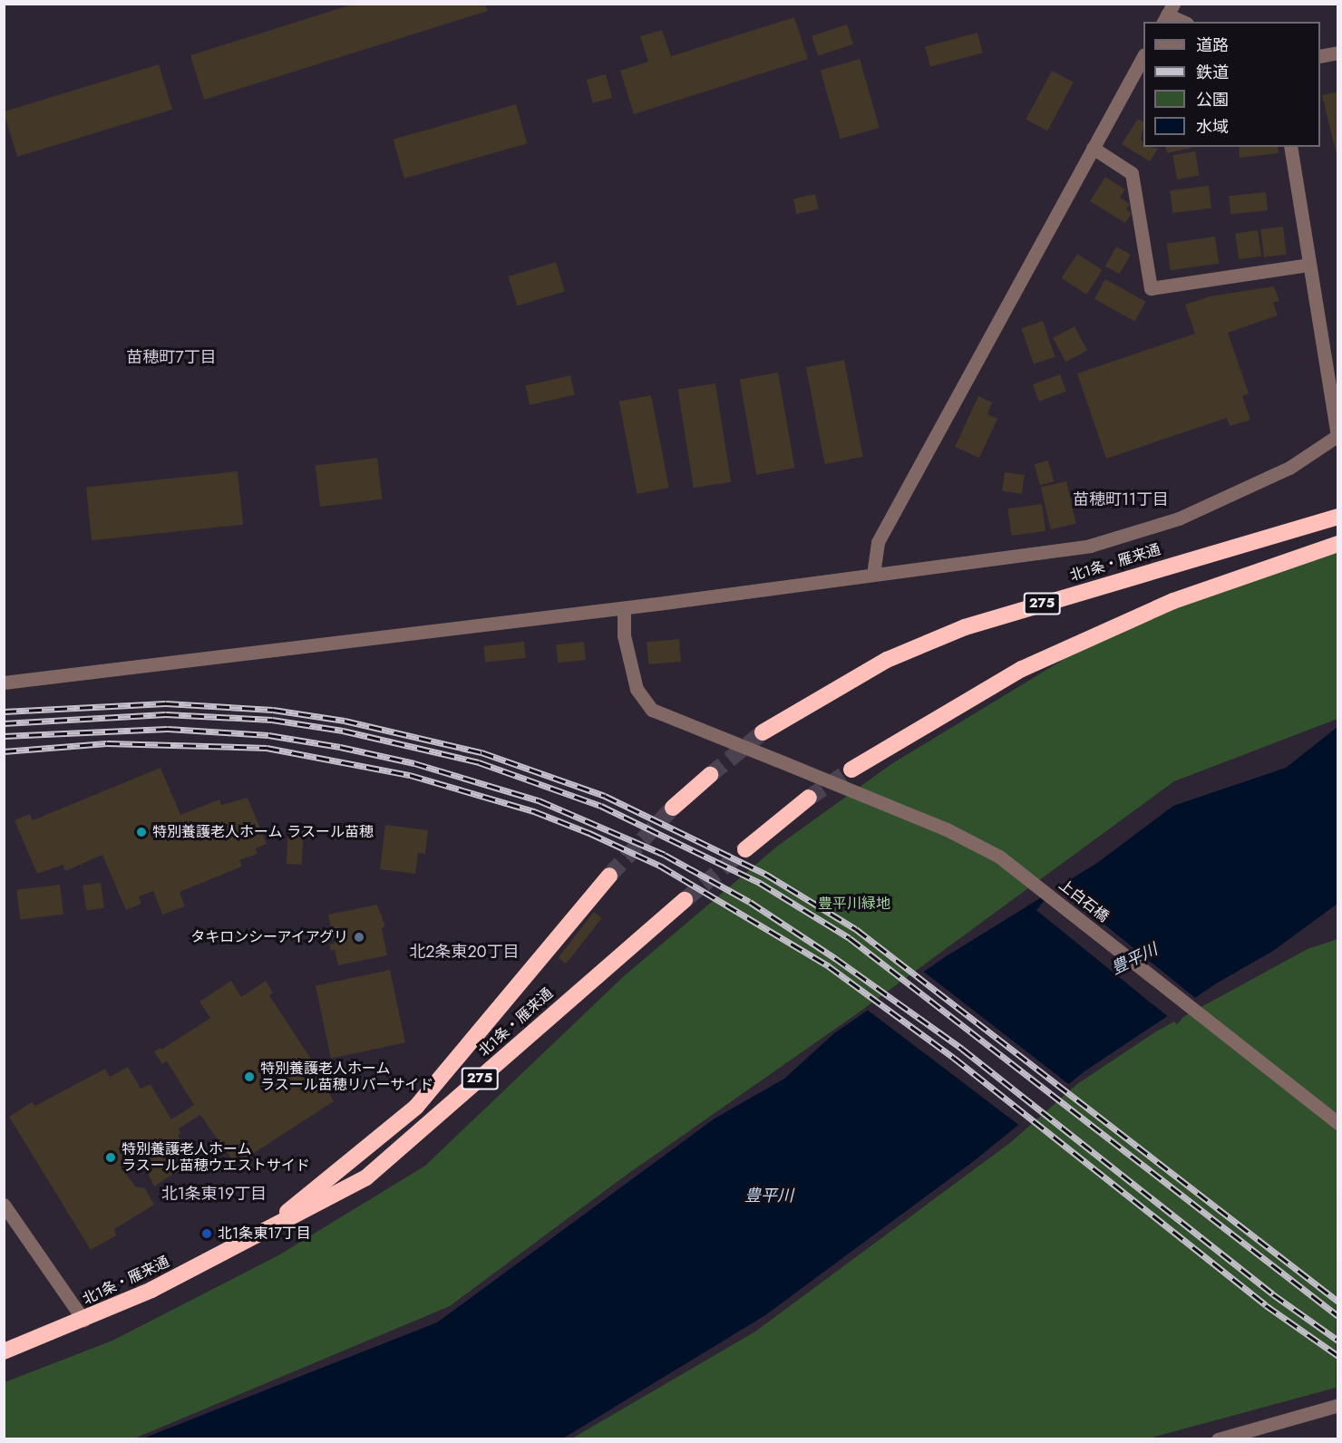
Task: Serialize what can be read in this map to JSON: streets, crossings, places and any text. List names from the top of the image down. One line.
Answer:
{"streets":{"highway":["北1条・雁来通","275"],"street":["上白石橋"]},"districts":["苗穂町7丁目","苗穂町11丁目","北2条東20丁目","北1条東19丁目"],"water":["豊平川"],"parks":["豊平川緑地"],"places":["特別養護老人ホーム ラスール苗穂","タキロンシーアイアグリ","特別養護老人ホーム ラスール苗穂リバーサイド","特別養護老人ホーム ラスール苗穂ウエストサイド","北1条東17丁目"],"legend":["道路","鉄道","公園","水域"]}
